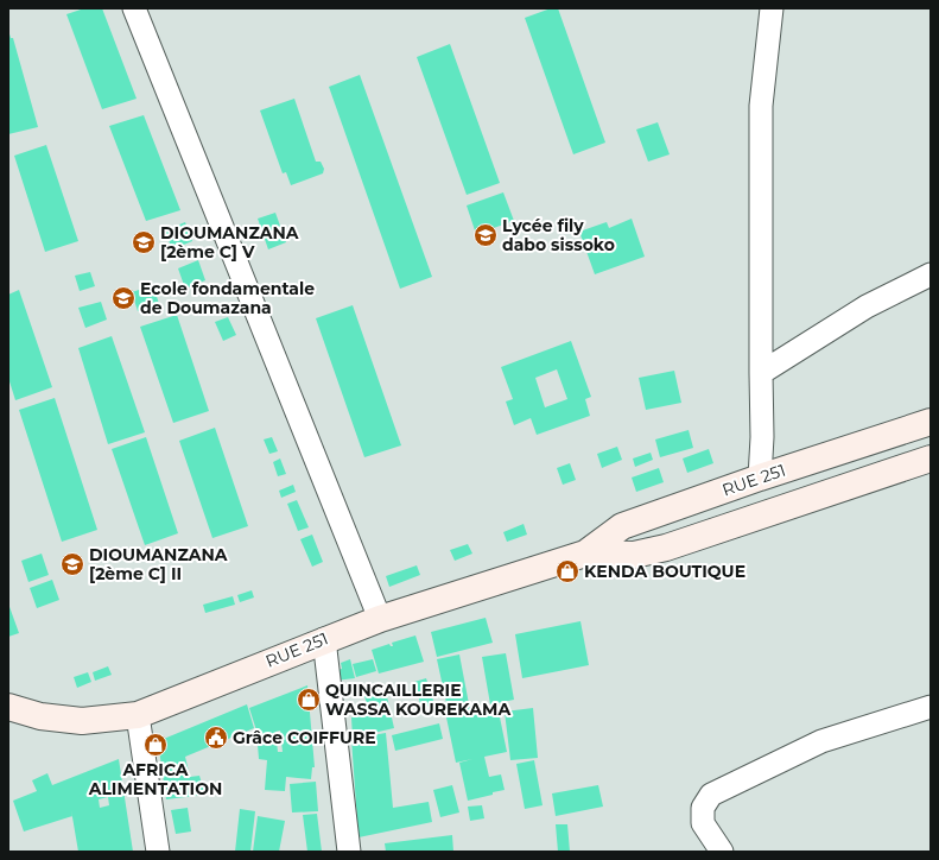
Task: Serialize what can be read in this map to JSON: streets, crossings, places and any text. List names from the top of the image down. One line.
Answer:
{"streets":{"main road":["RUE 251"]},"places":{"school or university":["Lycée fily dabo sissoko","DIOUMANZANA [2ème C] V","Ecole fondamentale de Doumazana","DIOUMANZANA [2ème C] II"],"shop":["KENDA BOUTIQUE","QUINCAILLERIE WASSA KOUREKAMA","AFRICA ALIMENTATION"],"public building":["Grâce COIFFURE"]}}
